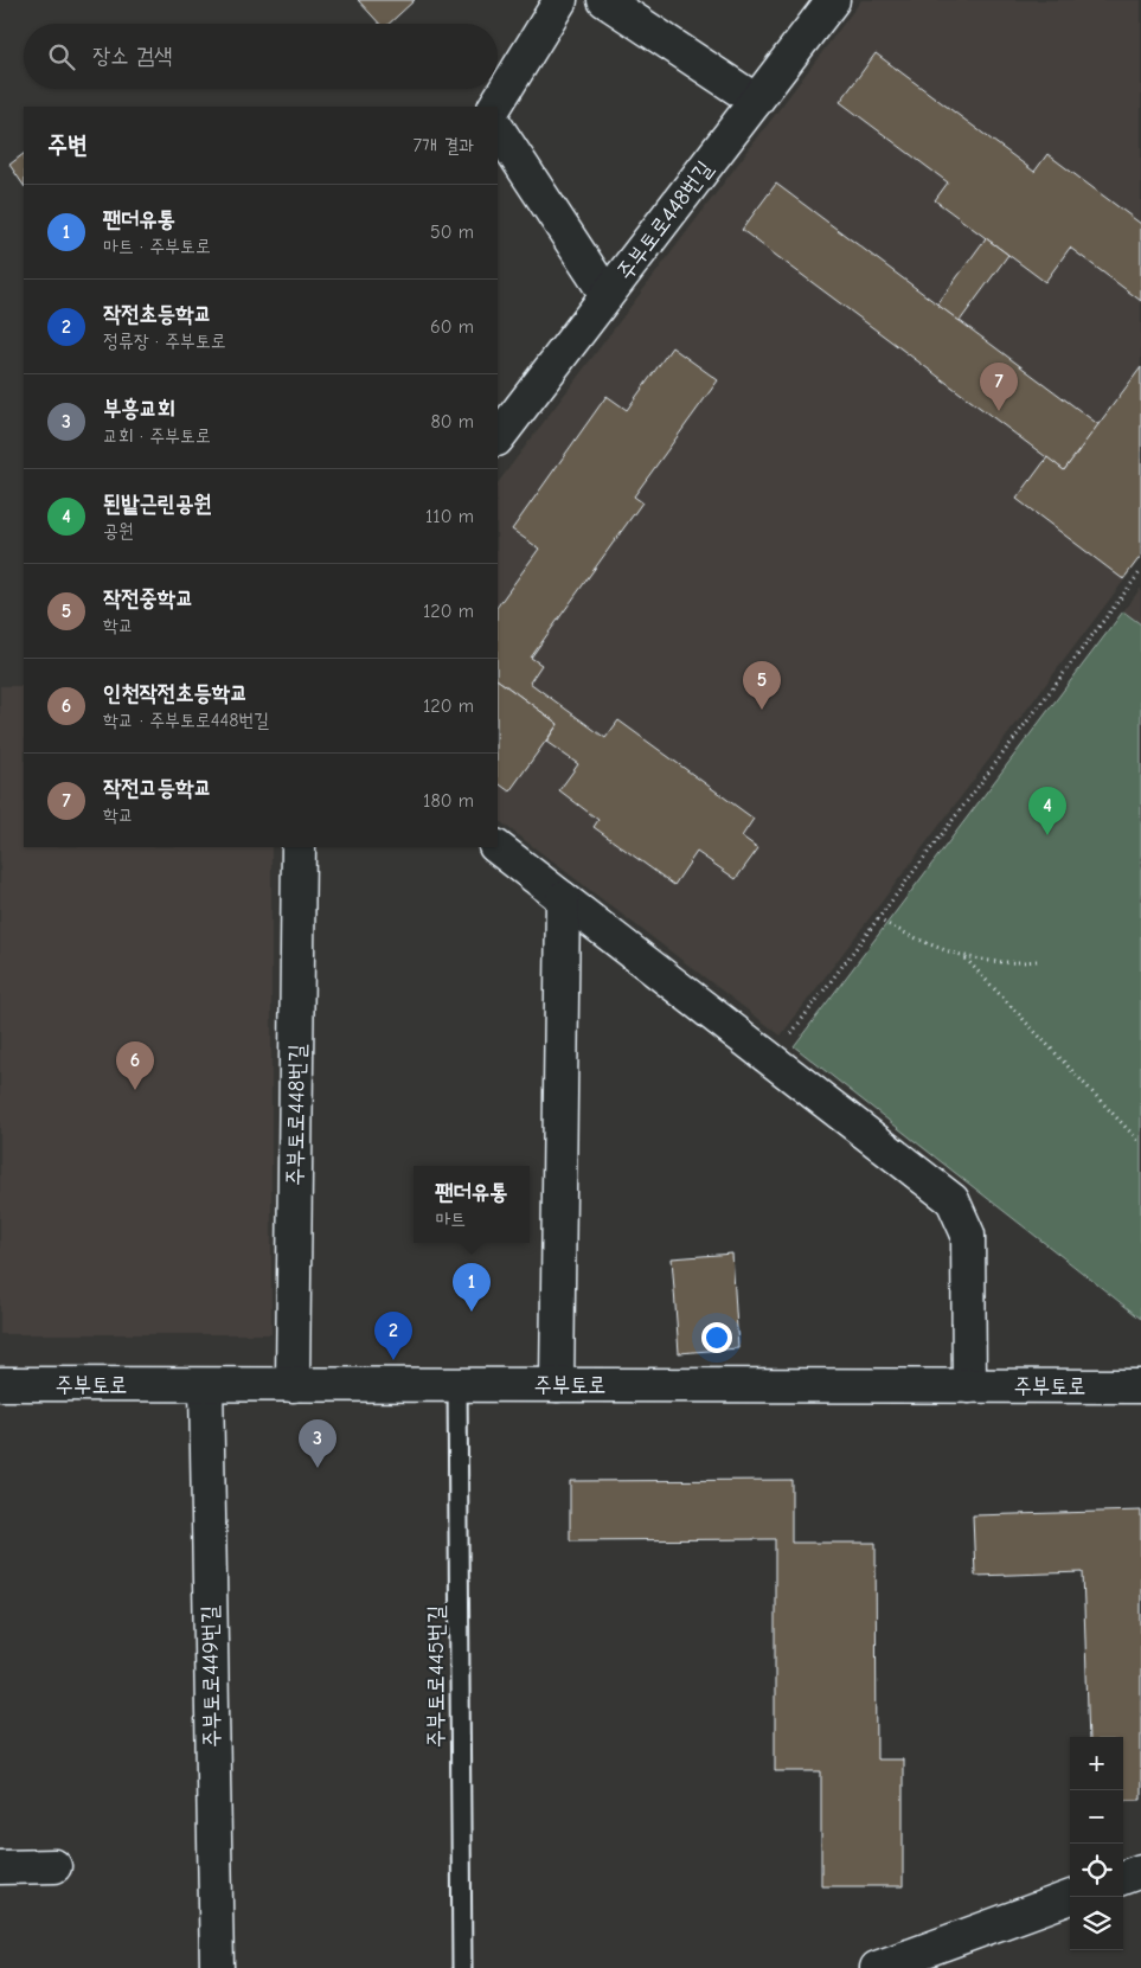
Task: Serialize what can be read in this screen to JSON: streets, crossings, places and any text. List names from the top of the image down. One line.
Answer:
{"streets":{"street":["주부토로448번길","주부토로","주부토로449번길"],"lane":["주부토로445번길"]},"crossings":[["주부토로448번길","주부토로"],["주부토로","주부토로449번길"],["주부토로","주부토로445번길"]],"page":{"search":"장소 검색","heading":["주변","7개 결과"],"list":[{"mark":"1","name":"팬더유통","note":"마트 · 주부토로","value":"50 m"},{"mark":"2","name":"작전초등학교","note":"정류장 · 주부토로","value":"60 m"},{"mark":"3","name":"부흥교회","note":"교회 · 주부토로","value":"80 m"},{"mark":"4","name":"된밭근린공원","note":"공원","value":"110 m"},{"mark":"5","name":"작전중학교","note":"학교","value":"120 m"},{"mark":"6","name":"인천작전초등학교","note":"학교 · 주부토로448번길","value":"120 m"},{"mark":"7","name":"작전고등학교","note":"학교","value":"180 m"}],"pins":["7","5","4","6","1","2","3"],"popup":["팬더유통","마트"],"map_buttons":["+","−"]}}
